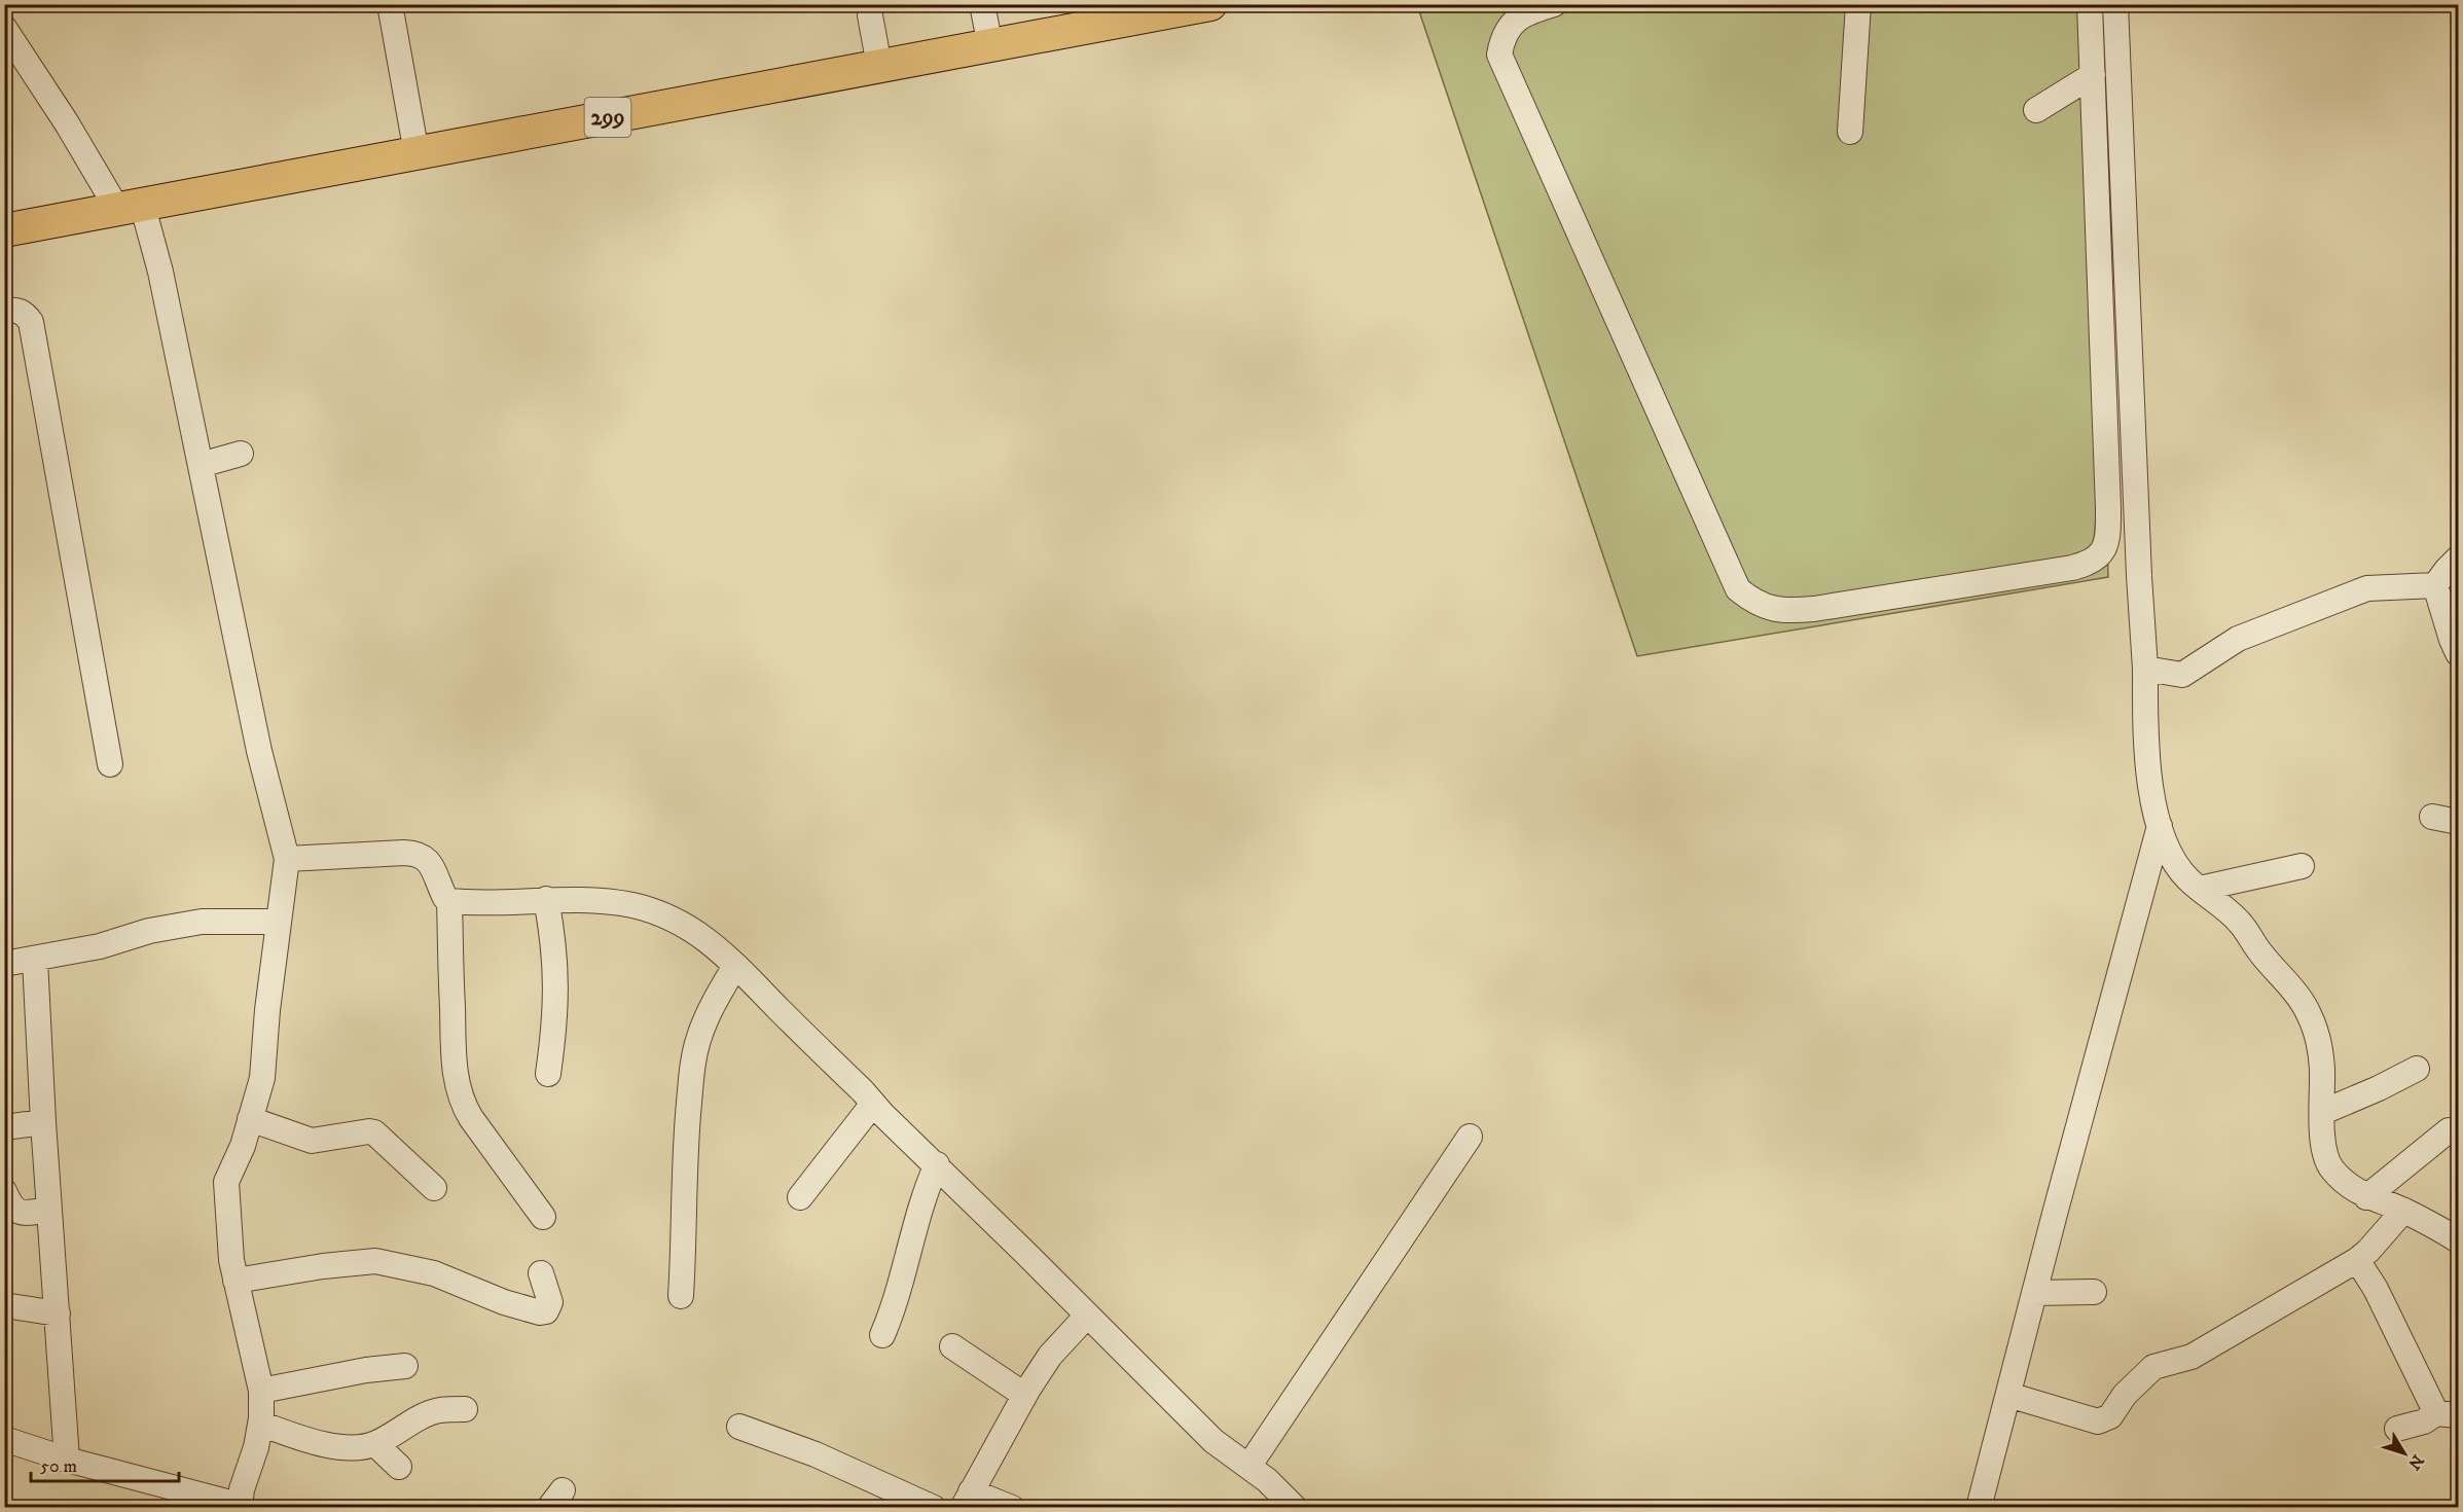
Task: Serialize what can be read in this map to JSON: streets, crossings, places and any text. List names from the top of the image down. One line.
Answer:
{"streets":{"main road":["299"]},"scale_bar":"50 m","north":"bottom right"}
